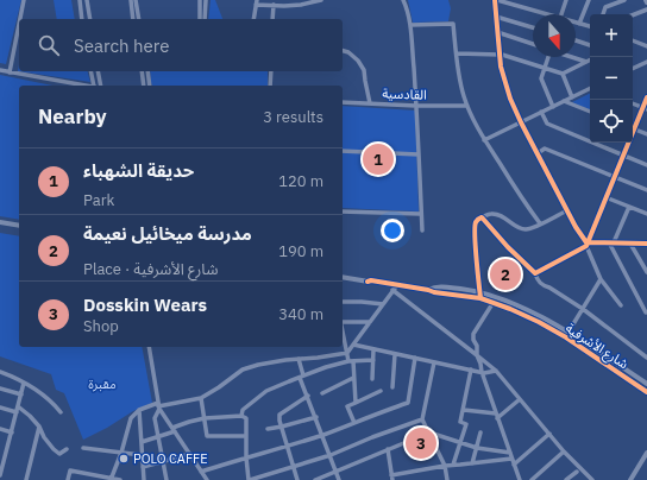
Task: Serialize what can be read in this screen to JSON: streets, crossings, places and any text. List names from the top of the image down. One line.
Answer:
{"streets":{"street":["القادسية","شارع الأشرفية"]},"parks":["مقبرة"],"places":["POLO CAFFE"],"north":"bottom","page":{"map_buttons":["+","−"],"search":"Search here","heading":["Nearby","3 results"],"pins":["1","2","3"],"list":[{"mark":"1","name":"حديقة الشهباء","note":"Park","value":"120 m"},{"mark":"2","name":"مدرسة ميخائيل نعيمة","note":"Place · شارع الأشرفية","value":"190 m"},{"mark":"3","name":"Dosskin Wears","note":"Shop","value":"340 m"}]}}
